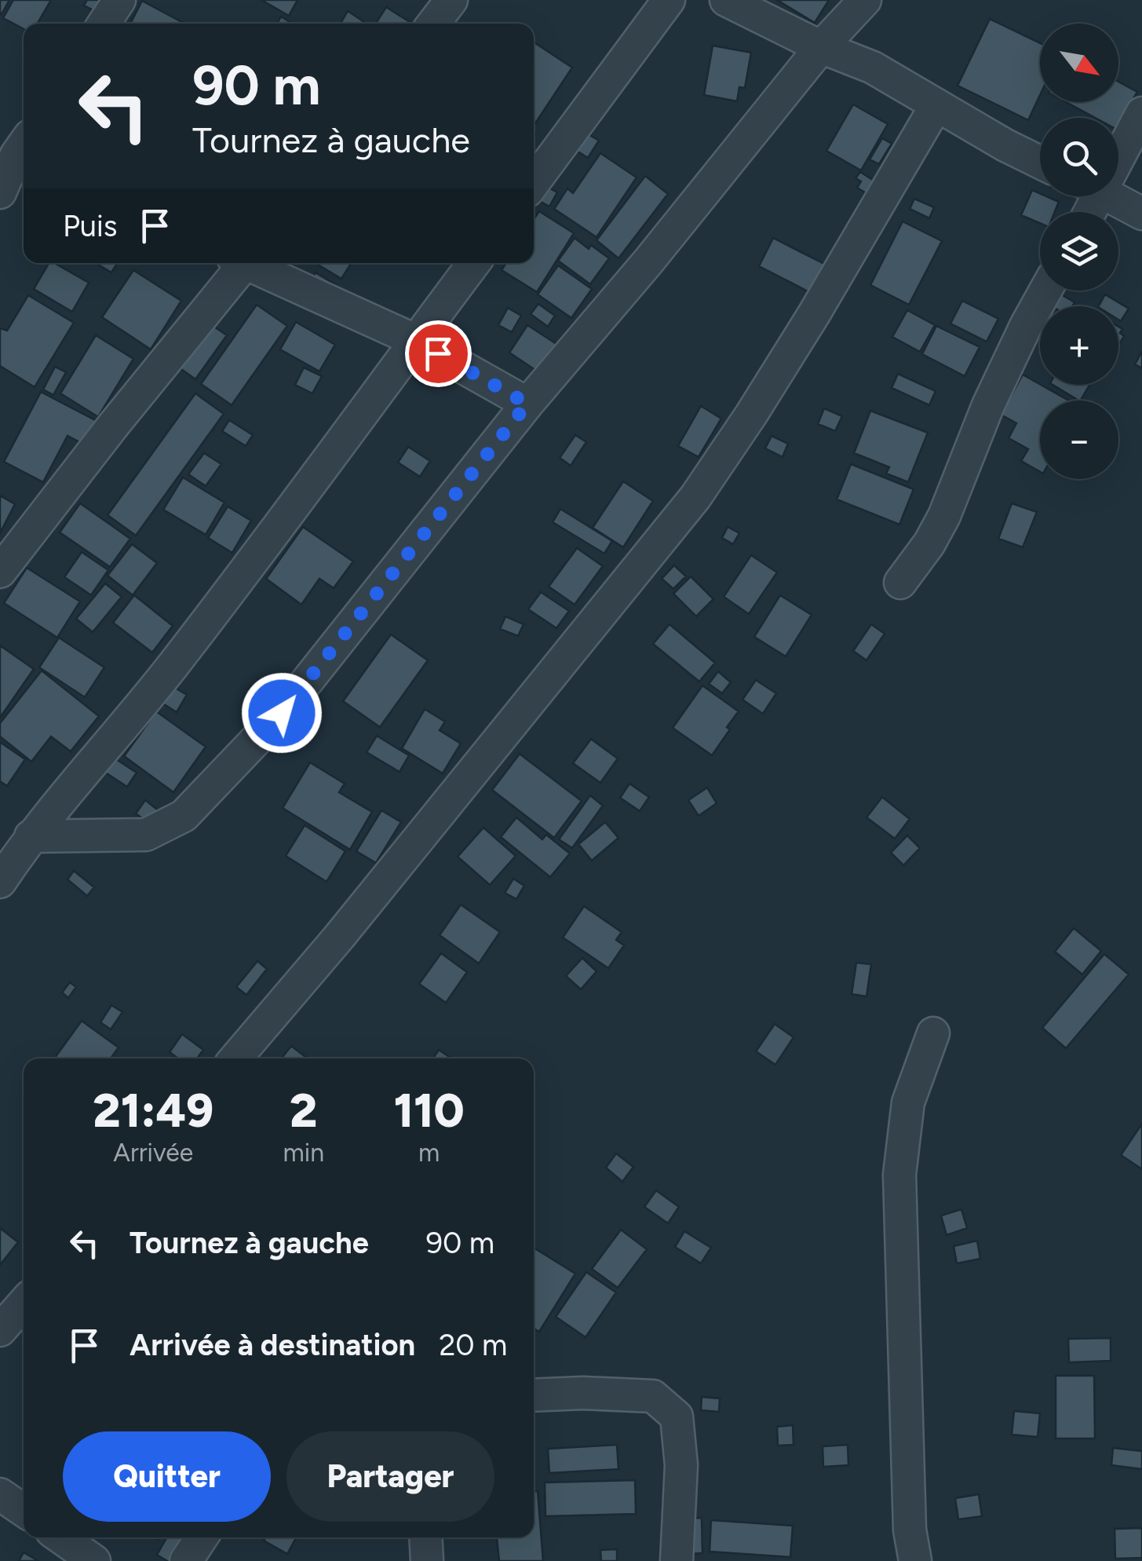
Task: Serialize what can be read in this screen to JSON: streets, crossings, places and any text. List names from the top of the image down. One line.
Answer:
{"north":"bottom right","page":{"map_buttons":["+","−"],"turn":["90 m","Tournez à gauche"],"then":"Puis","eta":["21:49","Arrivée","2","min","110","m"],"list":[{"name":"Tournez à gauche","value":"90 m"},{"name":"Arrivée à destination","value":"20 m"}],"buttons":["Quitter","Partager"]}}
